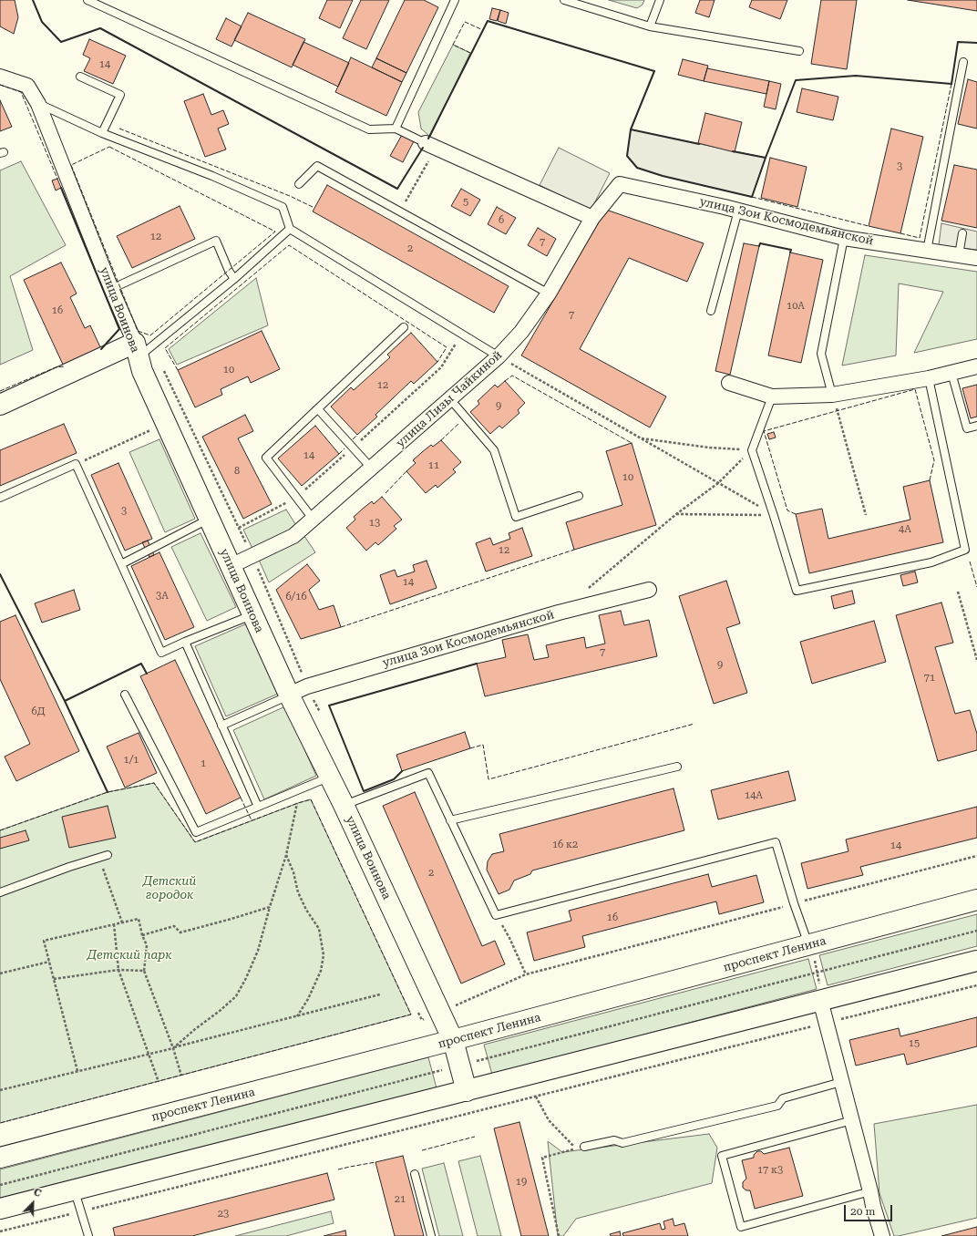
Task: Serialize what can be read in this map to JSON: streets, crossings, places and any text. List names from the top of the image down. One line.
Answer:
{"streets":{"main road":["улица Воинова","проспект Ленина"],"street":["улица Зои Космодемьянской","улица Лизы Чайкиной"]},"crossings":[["улица Зои Космодемьянской","улица Воинова"],["улица Зои Космодемьянской","улица Лизы Чайкиной"],["улица Воинова","улица Лизы Чайкиной"],["улица Воинова","проспект Ленина"]],"parks":["Детский городок","Детский парк"],"house_numbers":["14","3","5","6","12","7","2","10А","16","7","10","12","9","14","11","8","10","3","13","4А","12","14","3А","6/16","7","9","71","6Д","1/1","1","14А","16 к2","14","2","16","15","17 к3","19","21","23"],"scale_bar":"20 m","north":"top right"}
